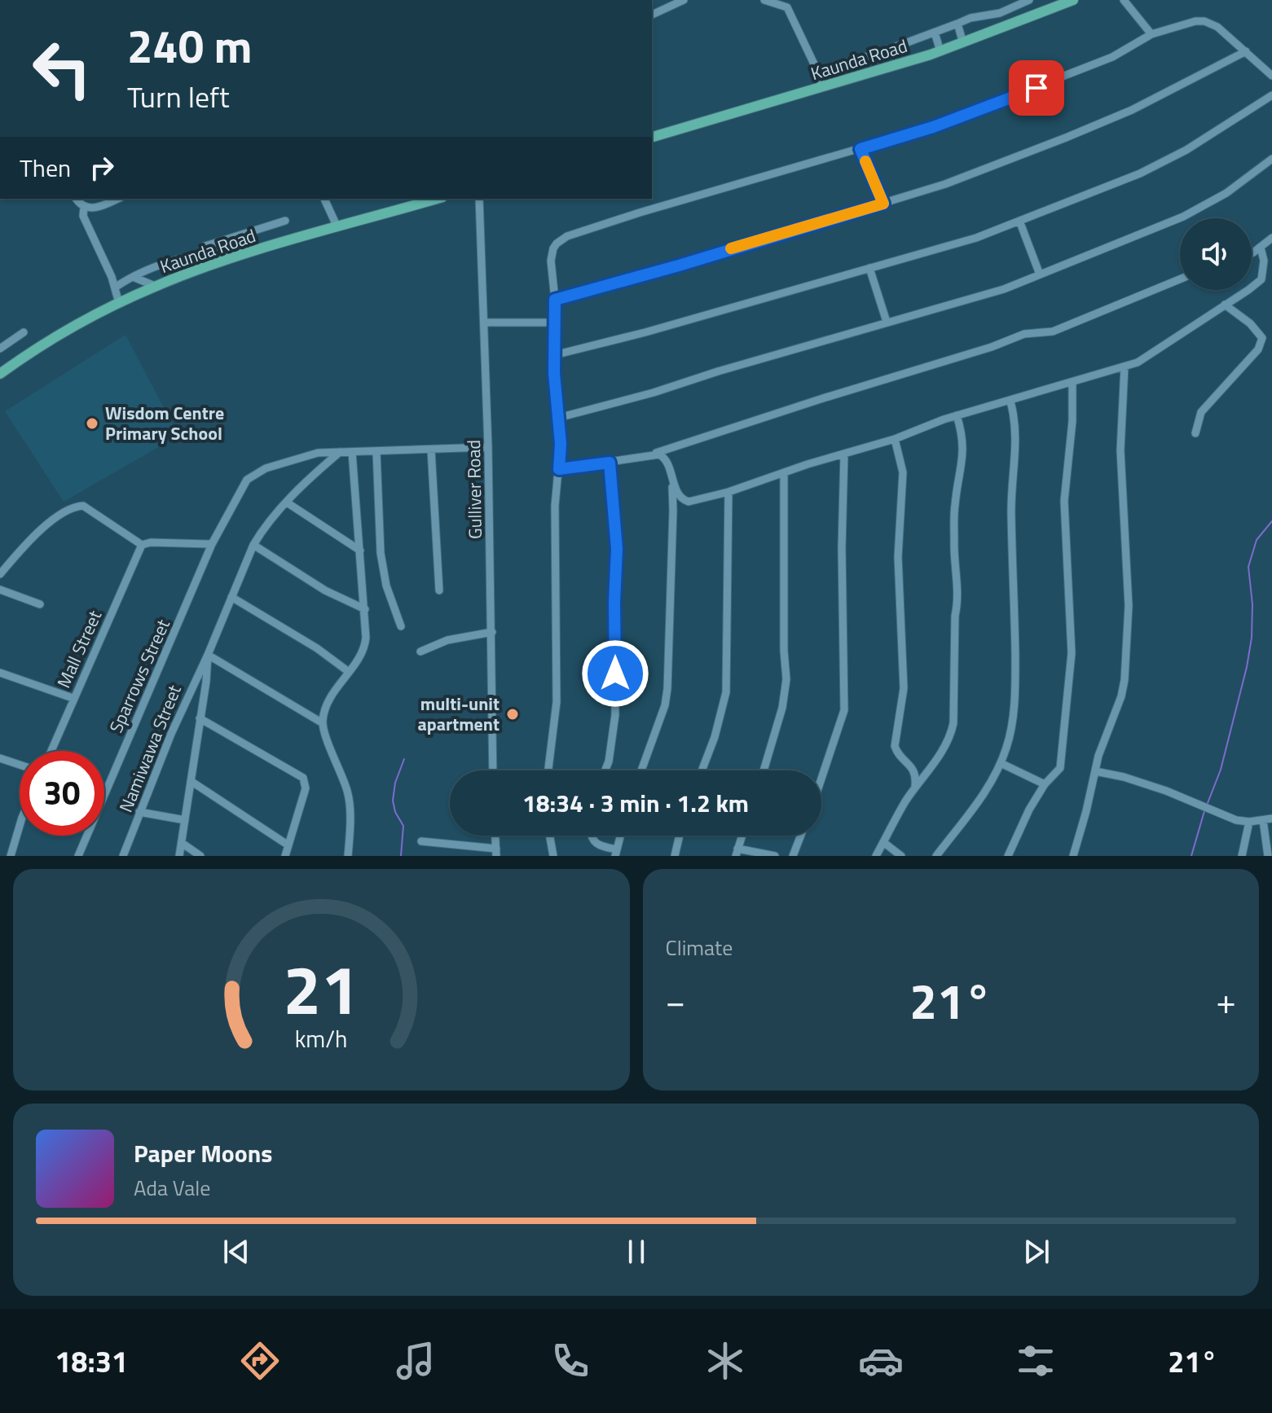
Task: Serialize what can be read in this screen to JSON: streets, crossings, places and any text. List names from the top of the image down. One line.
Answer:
{"streets":{"main road":["Kaunda Road"],"street":["Gulliver Road","Mall Street","Sparrows Street","Namiwawa Street"]},"crossings":[["Gulliver Road","Sparrows Street"]],"places":["Wisdom Centre Primary School","multi-unit apartment"],"page":{"turn":["240 m","Turn left"],"then":"Then","limit":"30","trip":"18:34 · 3 min · 1.2 km","tile":"Climate","heat":["−","21°","+"],"song":["Paper Moons","Ada Vale"],"tabs":["18:31","21°"],"gauge":["21","km/h"]}}
